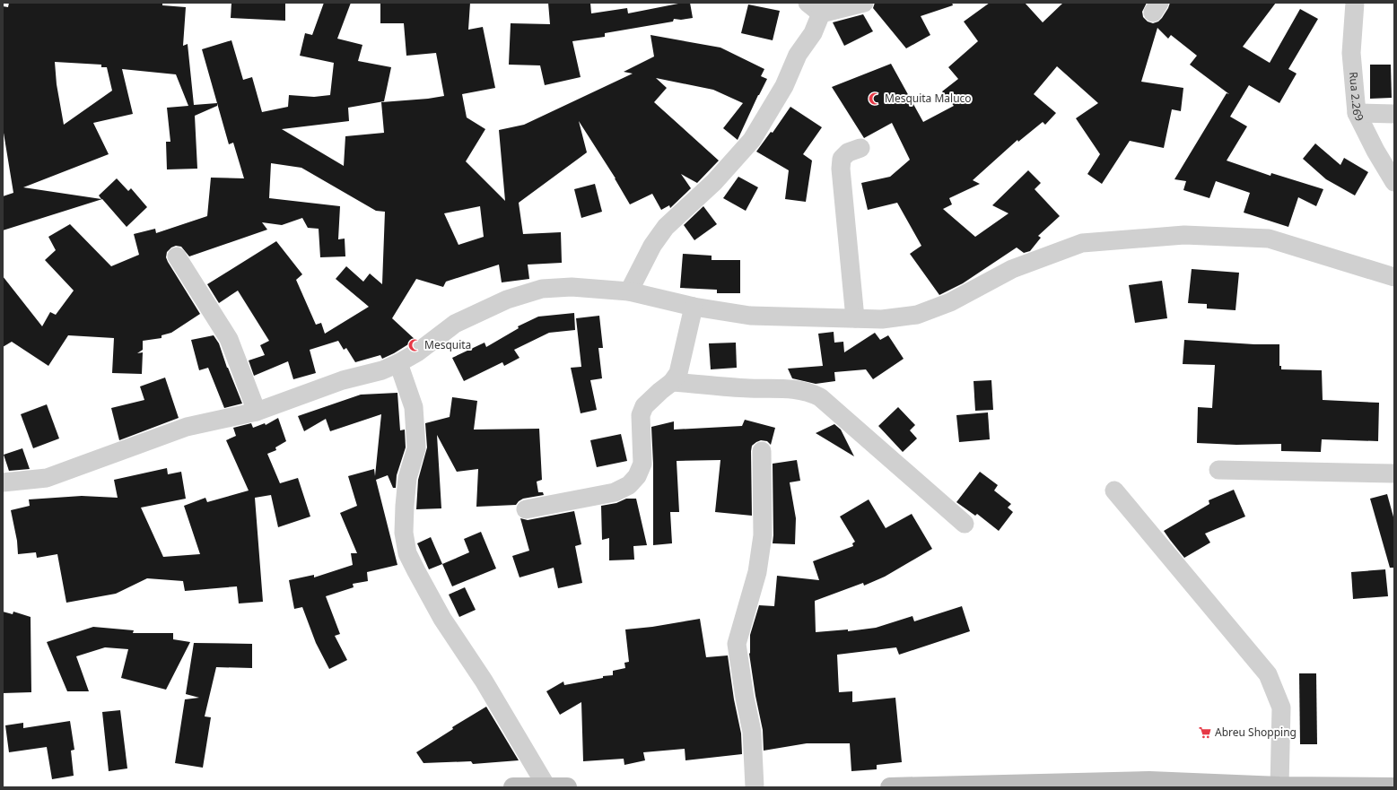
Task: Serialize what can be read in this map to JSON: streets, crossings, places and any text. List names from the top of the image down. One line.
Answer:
{"streets":{"street":["Rua 2.269"]},"places":{"mosque":["Mesquita Maluco","Mesquita"],"supermarket":["Abreu Shopping"]}}
